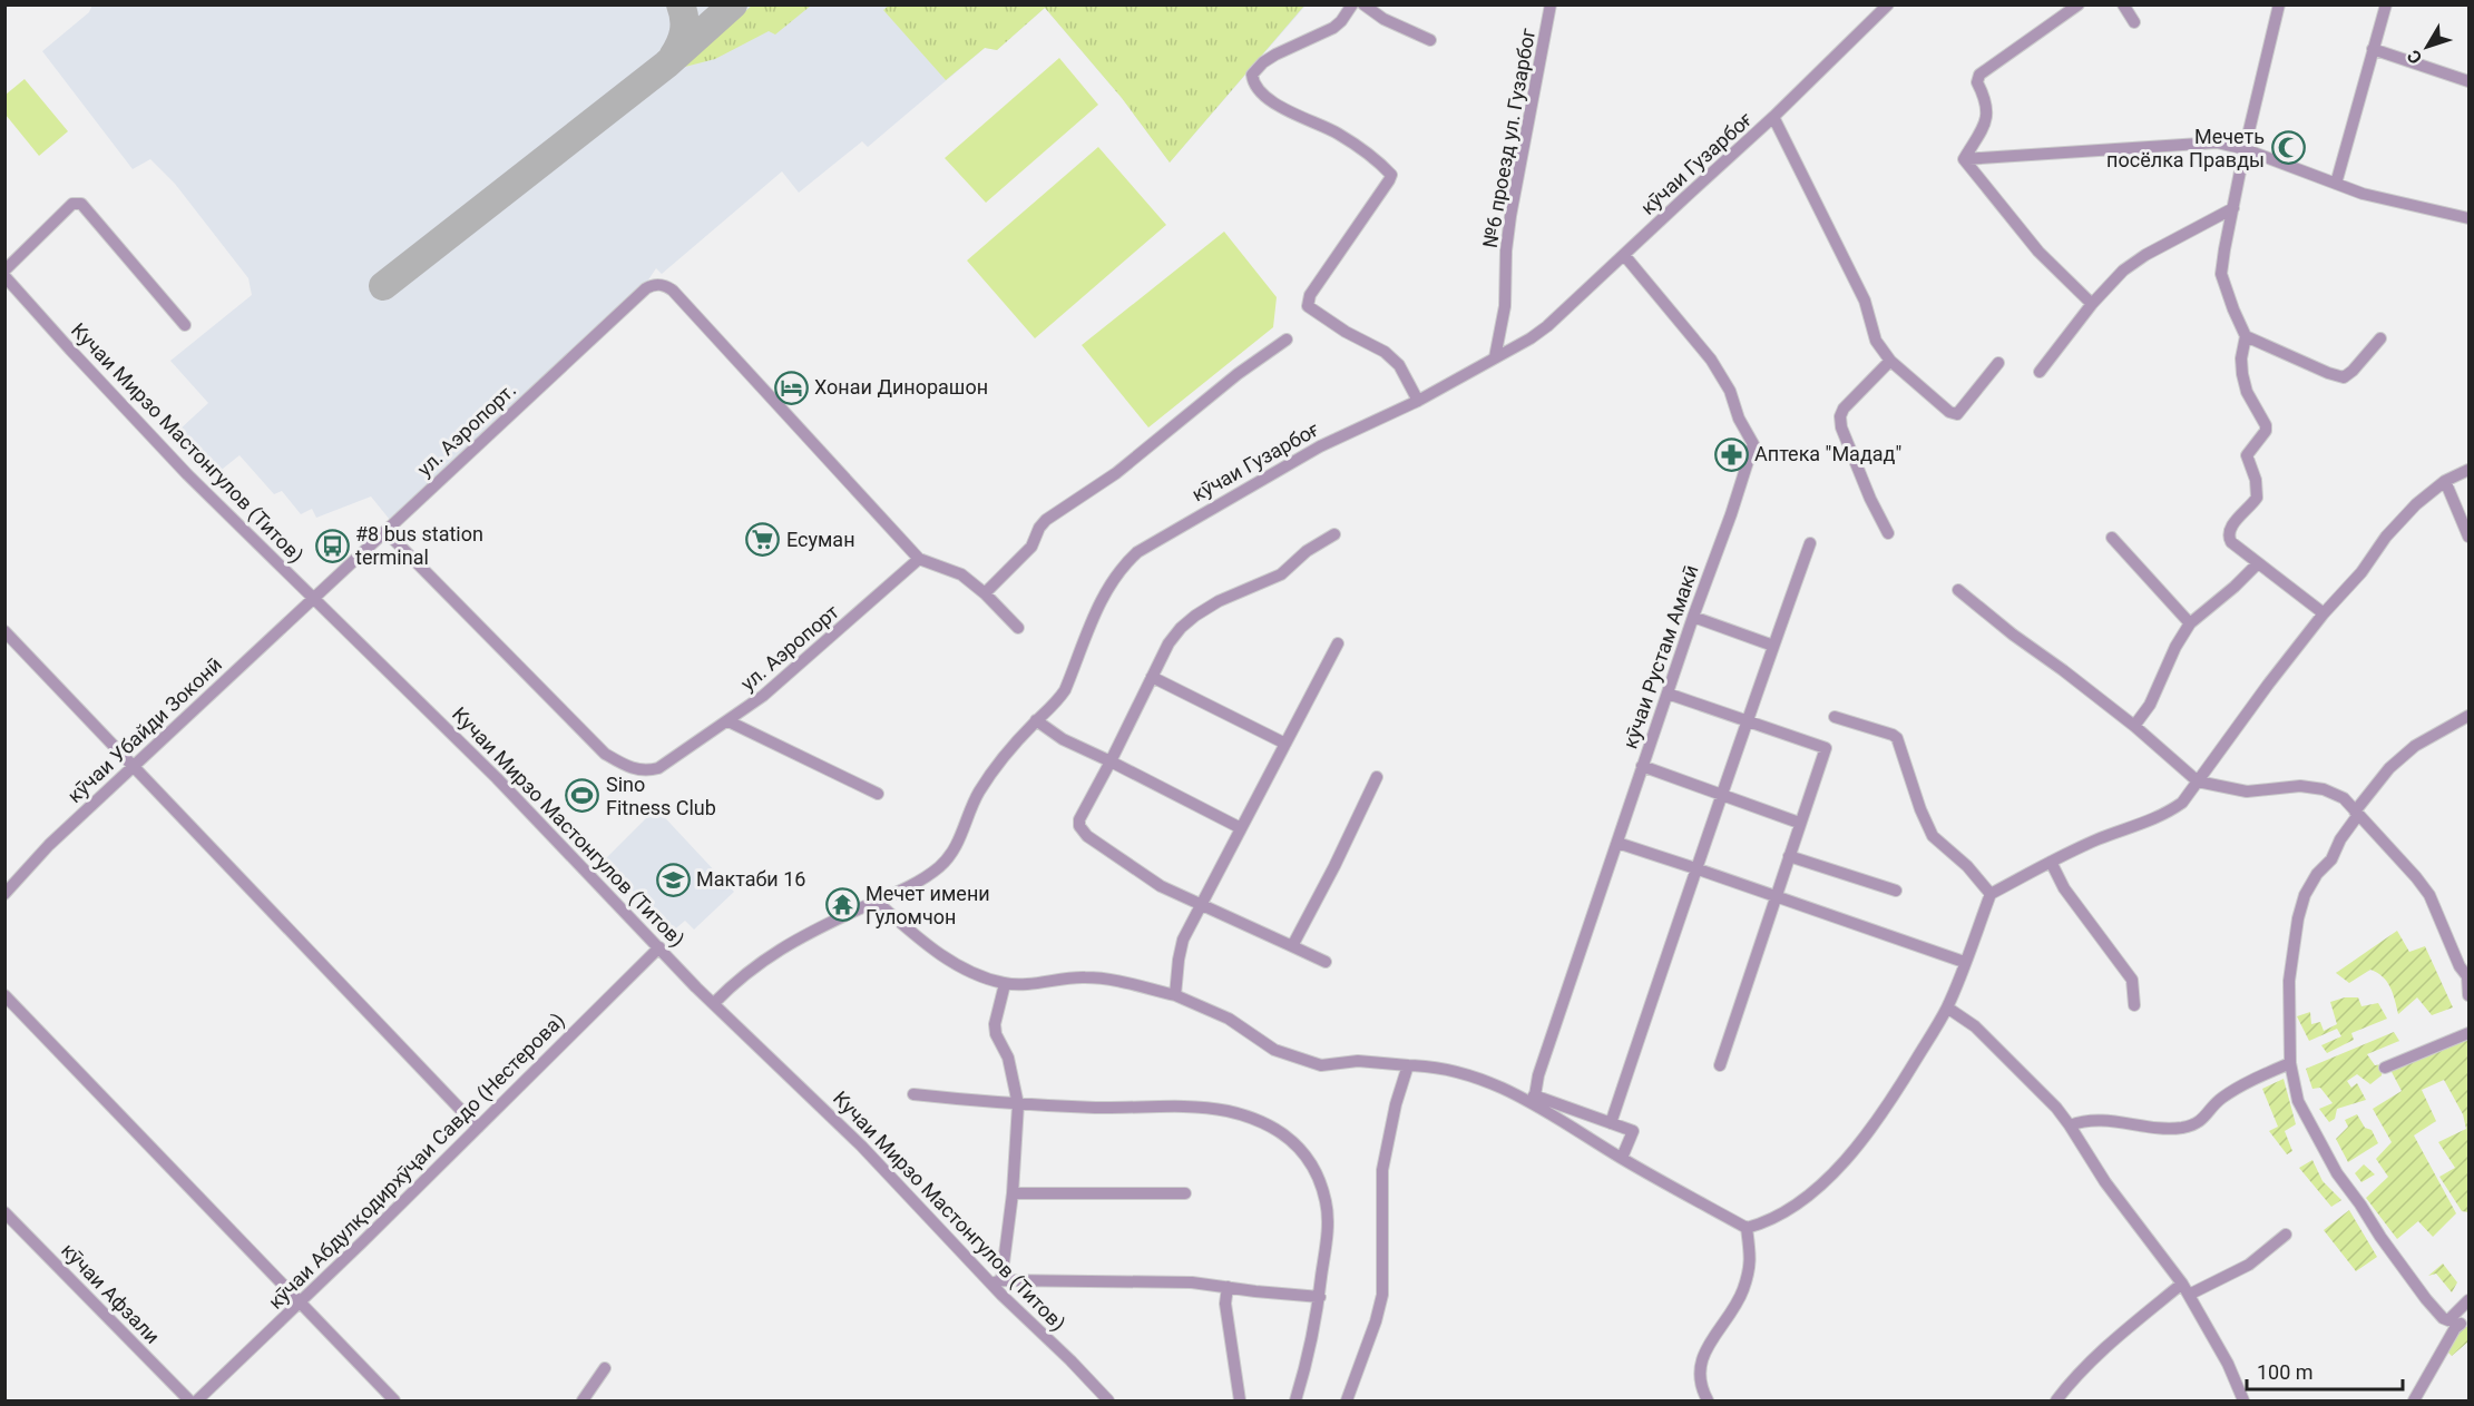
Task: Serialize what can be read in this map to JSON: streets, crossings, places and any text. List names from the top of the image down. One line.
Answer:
{"streets":{"street":["№6 проезд ул. Гузарбог","кӯчаи Гузарбоғ","ул. Аэропорт.","Кучаи Мирзо Мастонгулов (Титов)","ул. Аэропорт","кӯчаи Рустам Амакӣ","кӯчаи Убайди Зоконӣ","кӯчаи Абдулқодирхӯҷаи Савдо (Нестерова)","кӯчаи Афзали"]},"crossings":[["№6 проезд ул. Гузарбог","кӯчаи Гузарбоғ"],["кӯчаи Гузарбоғ","Кучаи Мирзо Мастонгулов (Титов)"],["кӯчаи Гузарбоғ","кӯчаи Рустам Амакӣ"],["ул. Аэропорт.","Кучаи Мирзо Мастонгулов (Титов)"],["ул. Аэропорт.","ул. Аэропорт"],["ул. Аэропорт.","кӯчаи Убайди Зоконӣ"],["Кучаи Мирзо Мастонгулов (Титов)","кӯчаи Убайди Зоконӣ"],["Кучаи Мирзо Мастонгулов (Титов)","кӯчаи Абдулқодирхӯҷаи Савдо (Нестерова)"]],"places":{"mosque":["Мечеть посёлка Правды"],"hotel":["Хонаи Динорашон"],"pharmacy":["Аптека \"Мадад\""],"supermarket":["Есуман"],"bus stop":["#8 bus station terminal"],"sports":["Sino Fitness Club"],"school or university":["Мактаби 16"],"temple":["Мечет имени Гуломчон"]},"scale_bar":"100 m","north":"bottom left"}
